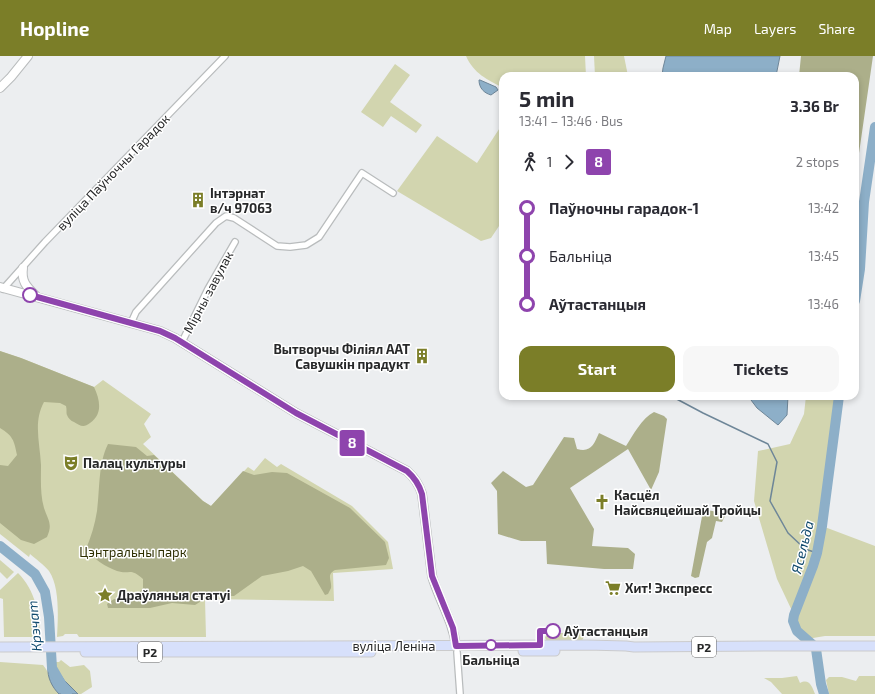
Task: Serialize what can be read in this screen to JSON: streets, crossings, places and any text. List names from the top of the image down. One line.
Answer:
{"streets":{"main road":["вуліца Леніна","Р2"],"street":["вуліца Паўночны Гарадок","Мірны завулак"]},"water":["Ясельда","Крэчат"],"parks":["Цэнтральны парк"],"places":{"building":["Інтэрнат в/ч 97063","Вытворчы Філіял ААТ Савушкін прадукт"],"theatre":["Палац культуры"],"church":["Касцёл Найсвяцейшай Тройцы"],"supermarket":["Хит! Экспресс"],"place":["Драўляныя статуі"],"other":["Аўтастанцыя","Бальніца"]},"lines":["bus line 8"],"page":{"header":"Hopline","nav":["Map","Layers","Share"],"on_map":"8","heading":["5 min","13:41 – 13:46 · Bus","3.36 Br"],"legs":["1","8","2 stops"],"list":[{"name":"Паўночны гарадок-1","value":"13:42"},{"name":"Бальніца","value":"13:45"},{"name":"Аўтастанцыя","value":"13:46"}],"buttons":["Start","Tickets"]}}
